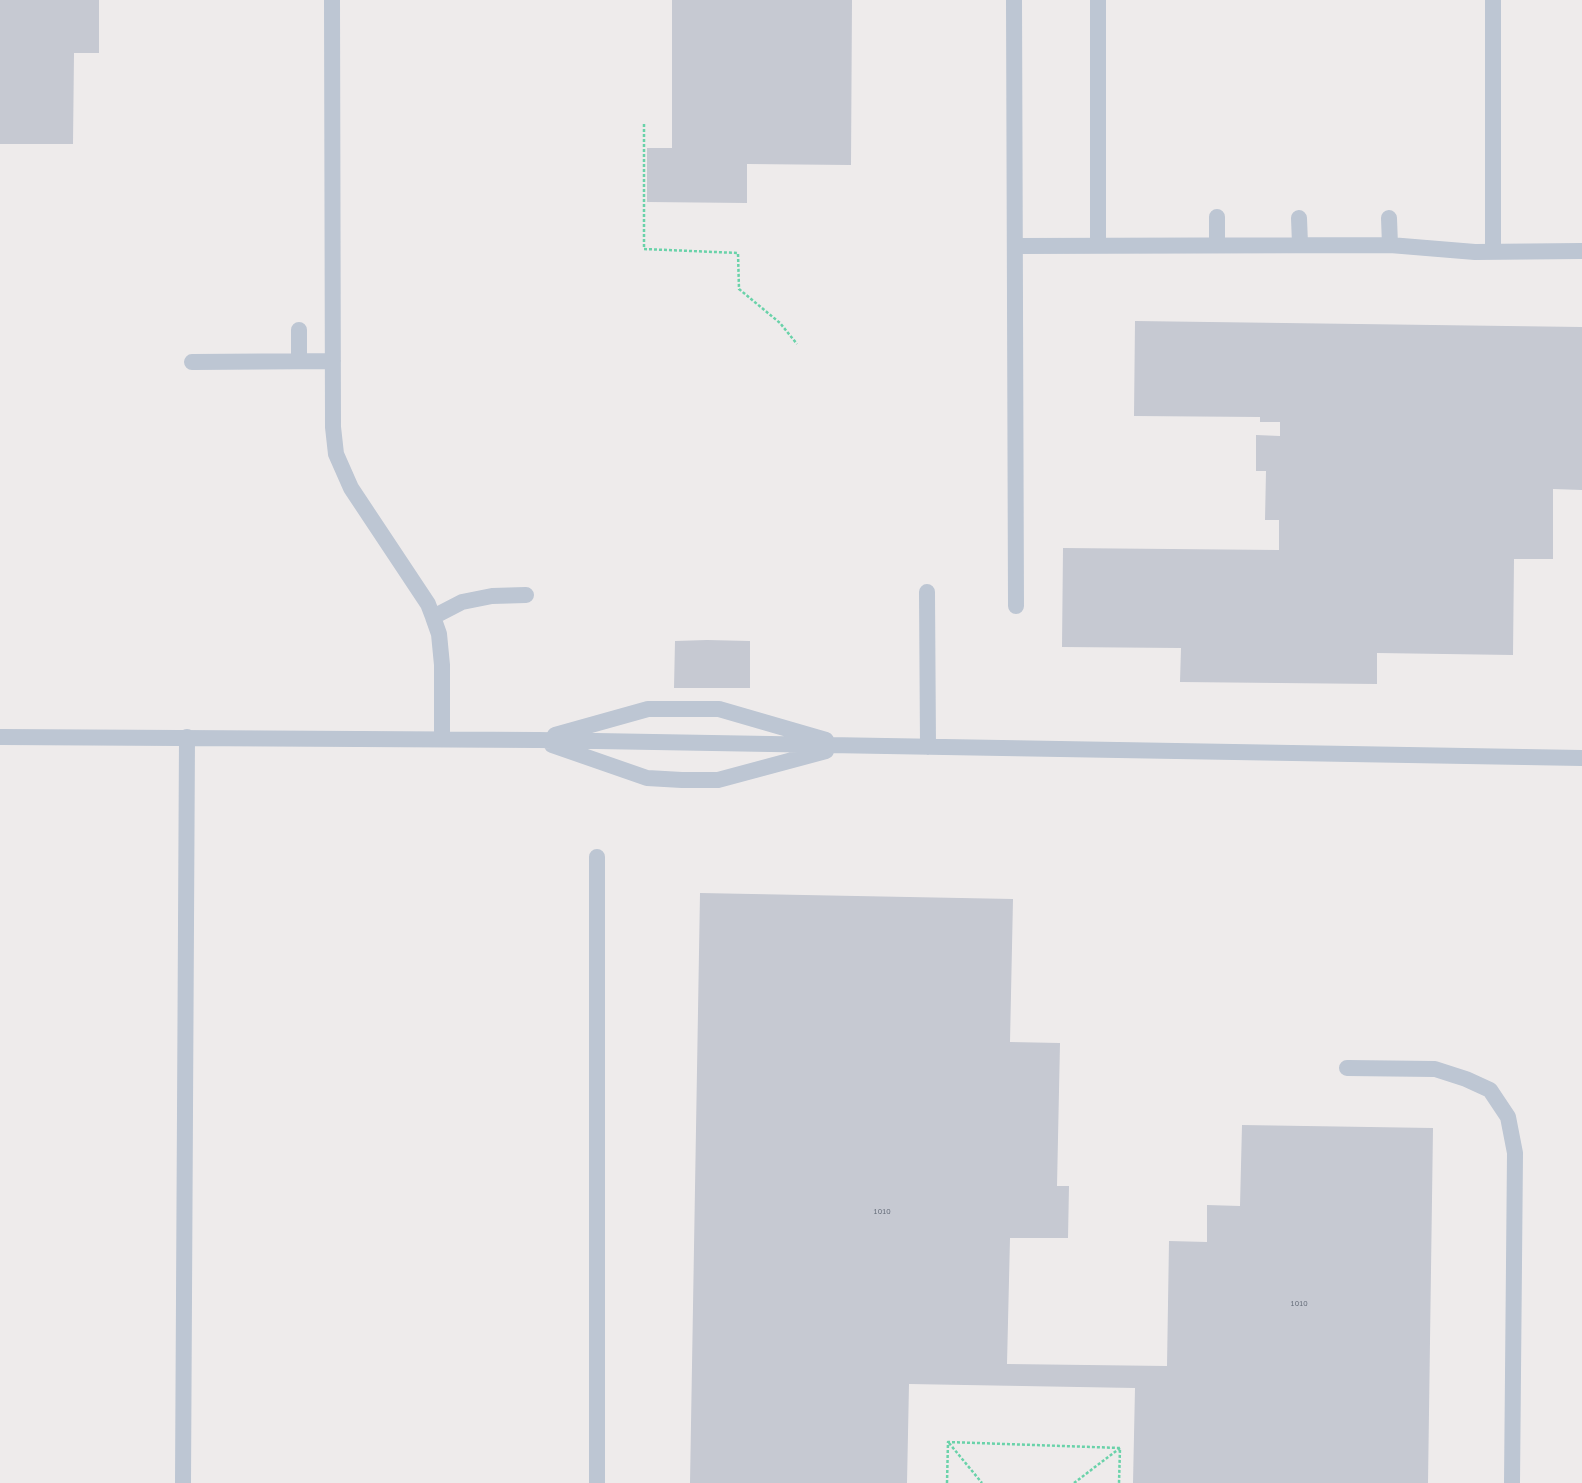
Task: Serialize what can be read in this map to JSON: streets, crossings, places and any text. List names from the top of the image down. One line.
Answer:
{"house_numbers":["1010","1010"]}
